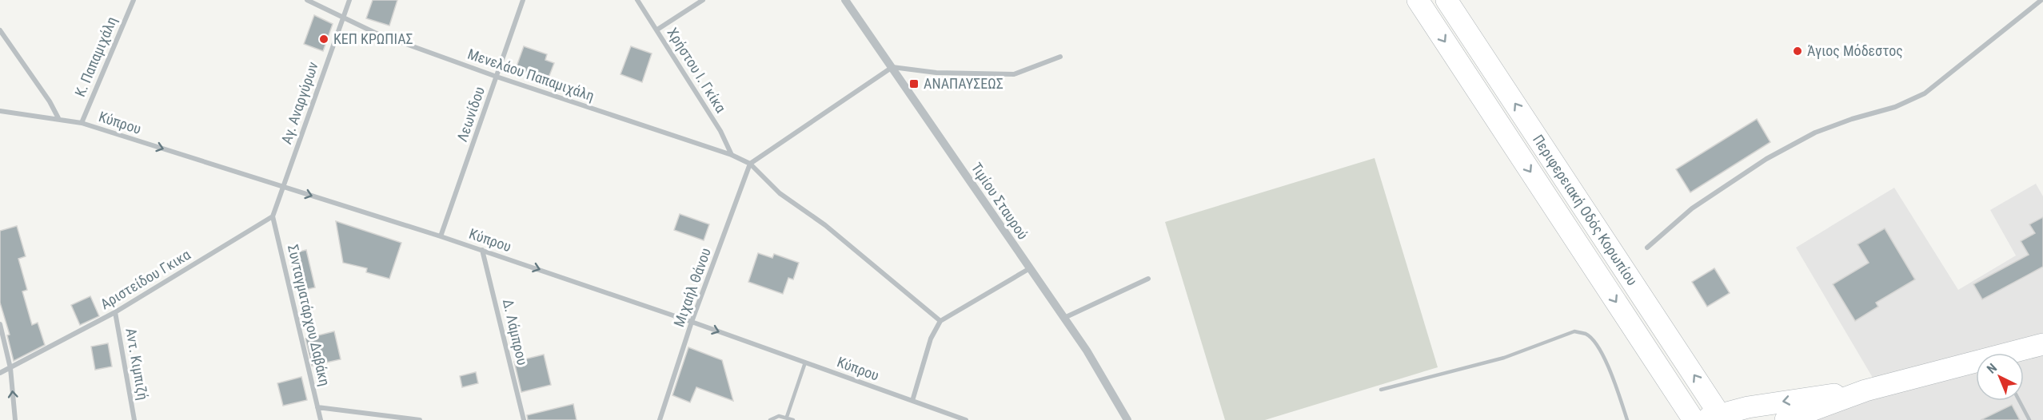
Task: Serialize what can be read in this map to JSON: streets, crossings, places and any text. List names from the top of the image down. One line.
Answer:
{"streets":{"main road":["Περιφερειακή Οδός Κορωπίου"],"street":["Κ. Παπαμιχάλη","Χρήστου Ι. Γκίκα","Μενελάου Παπαμιχάλη","Αγ. Αναργύρων","Λεωνίδου","Κύπρου","Τιμίου Σταυρού","Αριστείδου Γκικα","Μιχαήλ Θάνου","Συνταγματάρχου Δαβάκη","Δ. Λάμπρου","Αντ. Κιμπιζή"]},"crossings":[["Κ. Παπαμιχάλη","Κύπρου"],["Χρήστου Ι. Γκίκα","Μενελάου Παπαμιχάλη"],["Μενελάου Παπαμιχάλη","Αγ. Αναργύρων"],["Μενελάου Παπαμιχάλη","Λεωνίδου"],["Μενελάου Παπαμιχάλη","Μιχαήλ Θάνου"],["Αγ. Αναργύρων","Κύπρου"],["Λεωνίδου","Κύπρου"],["Κύπρου","Μιχαήλ Θάνου"],["Κύπρου","Δ. Λάμπρου"],["Αριστείδου Γκικα","Συνταγματάρχου Δαβάκη"],["Αριστείδου Γκικα","Αντ. Κιμπιζή"]],"one_way":["Κύπρου"],"places":{"other":["ΚΕΠ ΚΡΩΠΙΑΣ","Άγιος Μόδεστος"],"transit":["ΑΝΑΠΑΥΣΕΩΣ"]},"north":"top left"}
